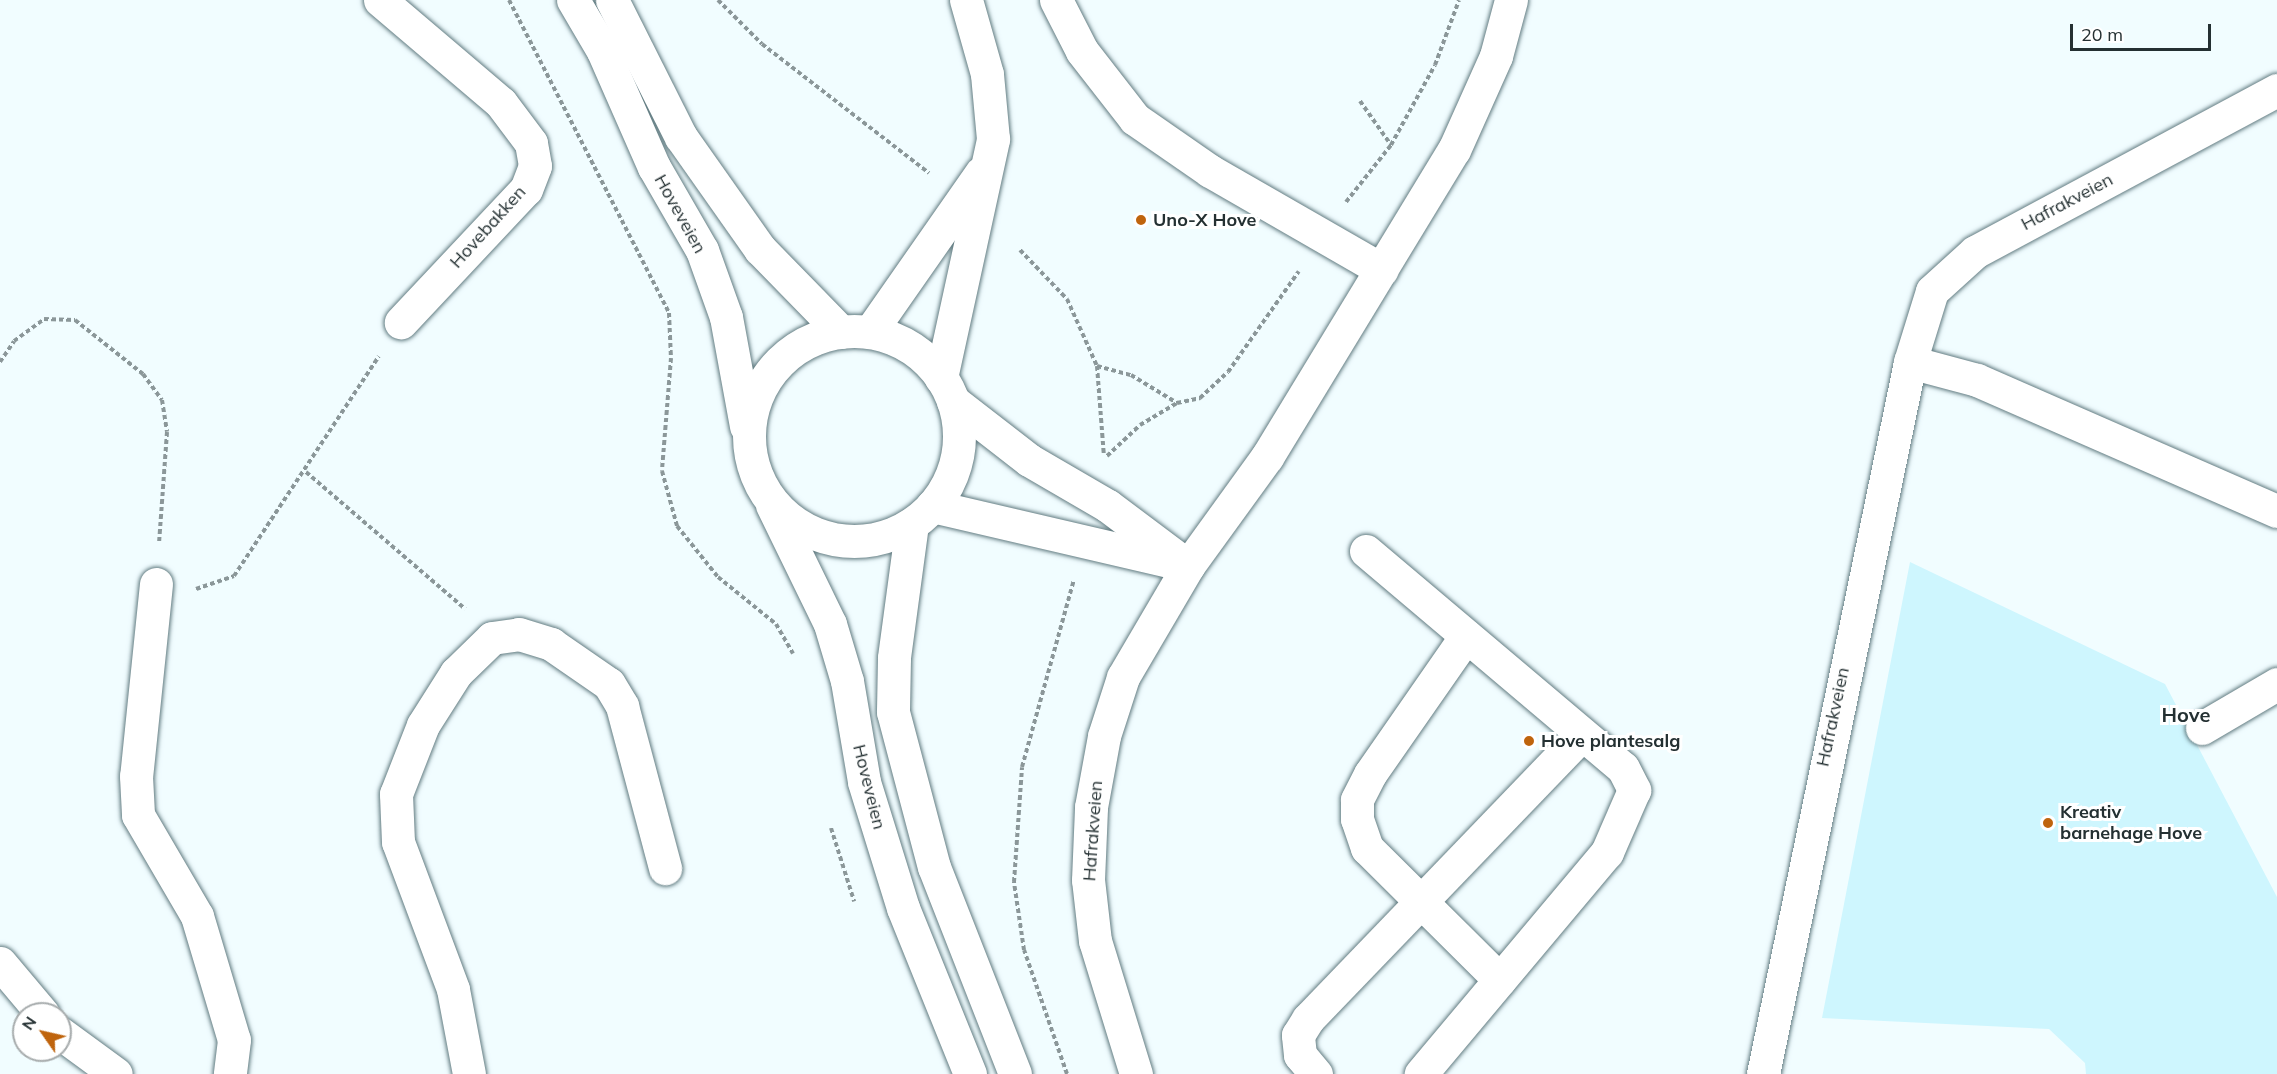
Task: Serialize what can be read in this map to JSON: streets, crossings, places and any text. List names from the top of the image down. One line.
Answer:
{"streets":{"street":["Hafrakveien","Hoveveien","Hovebakken"]},"districts":["Hove"],"places":["Uno-X Hove","Hove plantesalg","Kreativ barnehage Hove"],"scale_bar":"20 m","north":"top left"}
